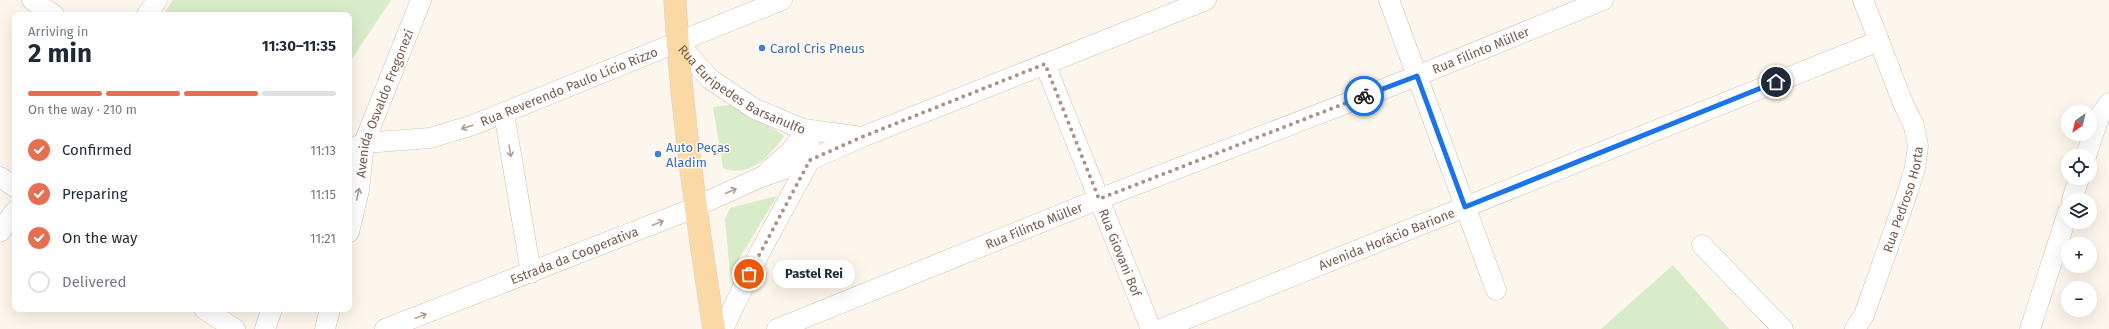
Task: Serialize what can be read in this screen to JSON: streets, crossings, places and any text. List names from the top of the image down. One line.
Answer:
{"streets":{"street":["Rua Filinto Müller","Rua Reverendo Paulo Lício Rizzo","Rua Euripedes Barsanulfo","Avenida Osvaldo Fregonezi","Rua Pedroso Horta","Avenida Horácio Barione","Rua Giovani Bof","Estrada da Cooperativa"]},"crossings":[["Rua Filinto Müller","Rua Giovani Bof"],["Rua Reverendo Paulo Lício Rizzo","Rua Euripedes Barsanulfo"],["Rua Reverendo Paulo Lício Rizzo","Avenida Osvaldo Fregonezi"],["Rua Euripedes Barsanulfo","Estrada da Cooperativa"],["Rua Pedroso Horta","Avenida Horácio Barione"],["Rua Giovani Bof","Estrada da Cooperativa"]],"one_way":["Estrada da Cooperativa"],"places":["Carol Cris Pneus","Auto Peças Aladim","Pastel Rei"],"north":"bottom left","page":{"heading":["2 min","Arriving in","11:30–11:35"],"bar":"On the way · 210 m","map_buttons":["+","−"],"list":[["Confirmed","11:13"],["Preparing","11:15"],["On the way","11:21"],"Delivered"],"bubble":"Pastel Rei"}}
